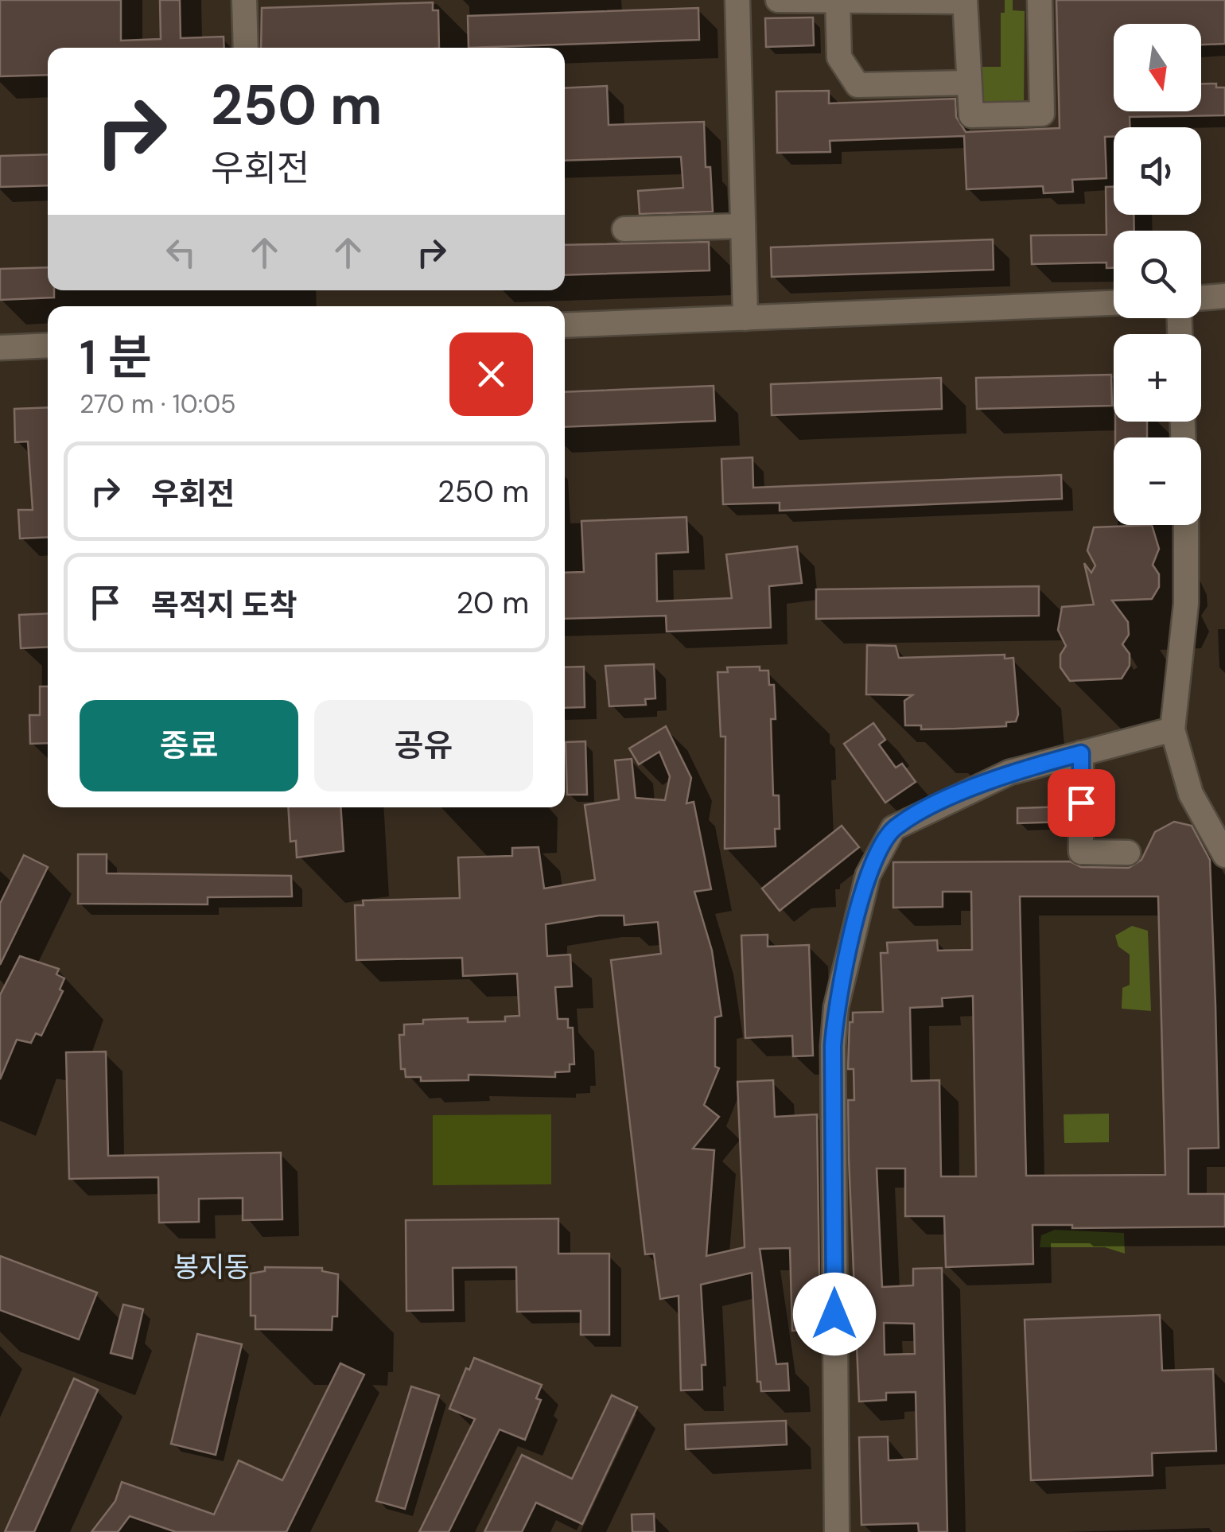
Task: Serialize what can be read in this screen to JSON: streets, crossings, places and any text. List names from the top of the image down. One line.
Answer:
{"districts":["봉지동"],"north":"bottom","page":{"map_buttons":["+","−"],"turn":["250 m","우회전"],"heading":["1 분","270 m · 10:05"],"list":[{"name":"우회전","value":"250 m"},{"name":"목적지 도착","value":"20 m"}],"buttons":["종료","공유"]}}
